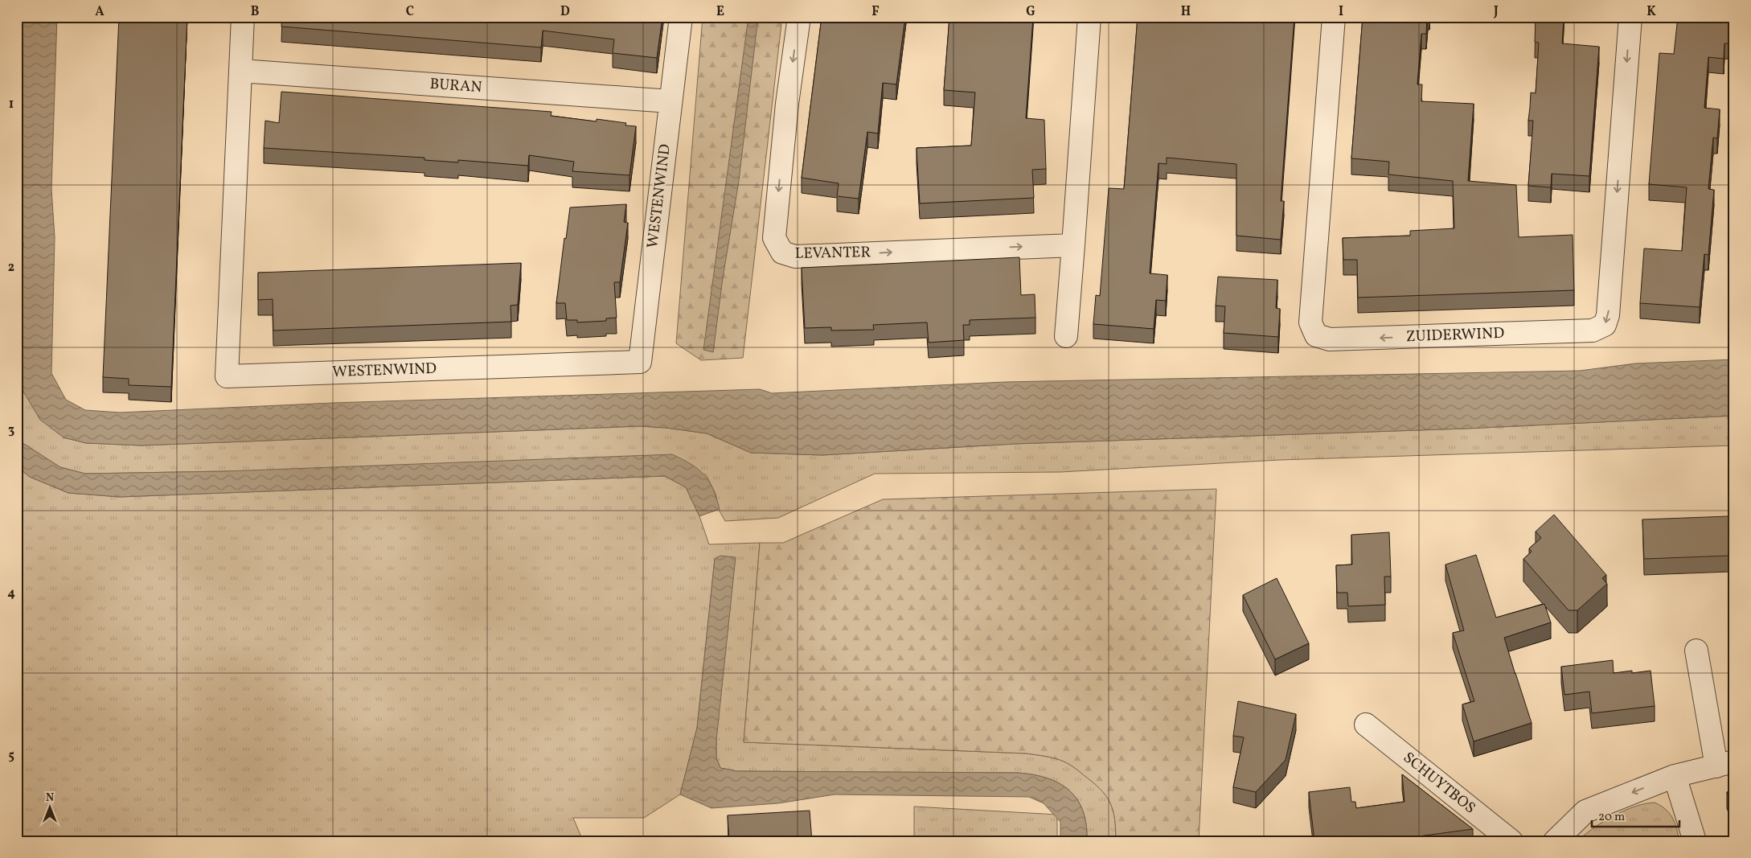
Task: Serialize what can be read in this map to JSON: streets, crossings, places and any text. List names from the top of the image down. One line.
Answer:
{"streets":{"street":["BURAN","WESTENWIND","LEVANTER","ZUIDERWIND","SCHUYTBOS"]},"crossings":[["BURAN","WESTENWIND"]],"scale_bar":"20 m","north":"top","grid":{"columns":["A","B","C","D","E","F","G","H","I","J","K"],"rows":["1","2","3","4","5"]}}
